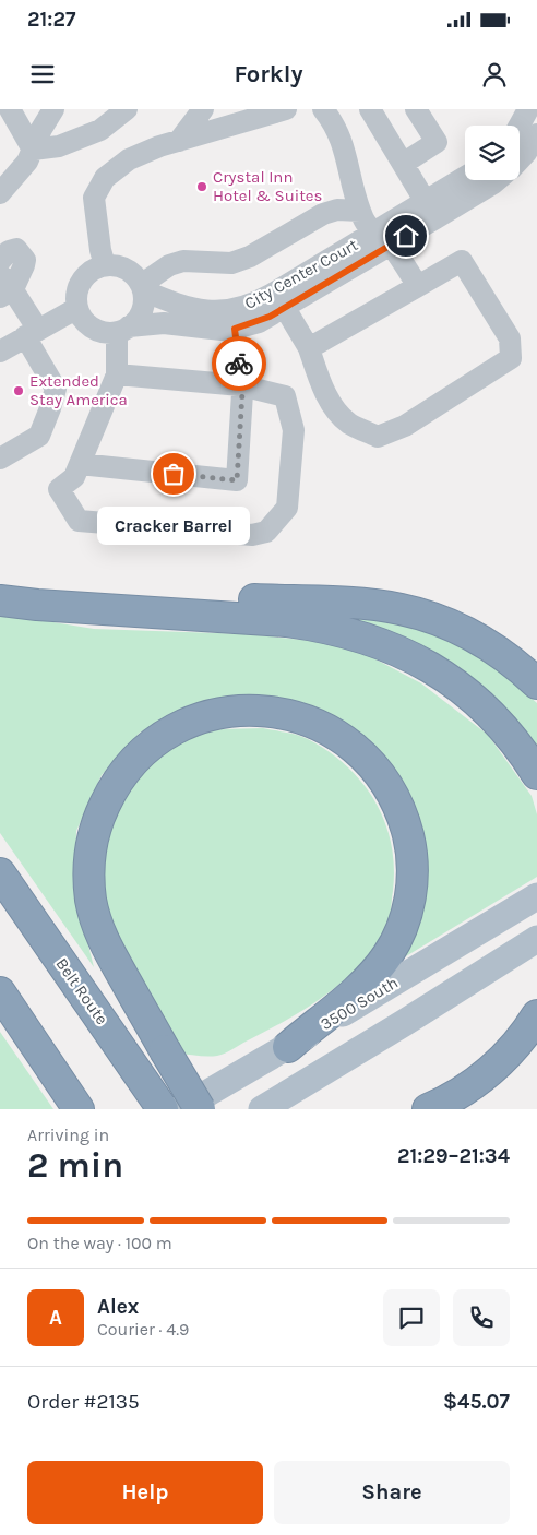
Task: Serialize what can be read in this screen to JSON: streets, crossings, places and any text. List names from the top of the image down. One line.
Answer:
{"streets":{"highway":["Belt Route"],"main road":["3500 South"],"street":["City Center Court"]},"places":["Crystal Inn Hotel & Suites","Extended Stay America","Cracker Barrel"],"page":{"status":"21:27","header":"Forkly","bubble":"Cracker Barrel","heading":["2 min","Arriving in","21:29–21:34"],"panel":["Alex","Courier · 4.9","Order #2135","$45.07"],"bar":"On the way · 100 m","round":"A","buttons":["Help","Share"]}}
